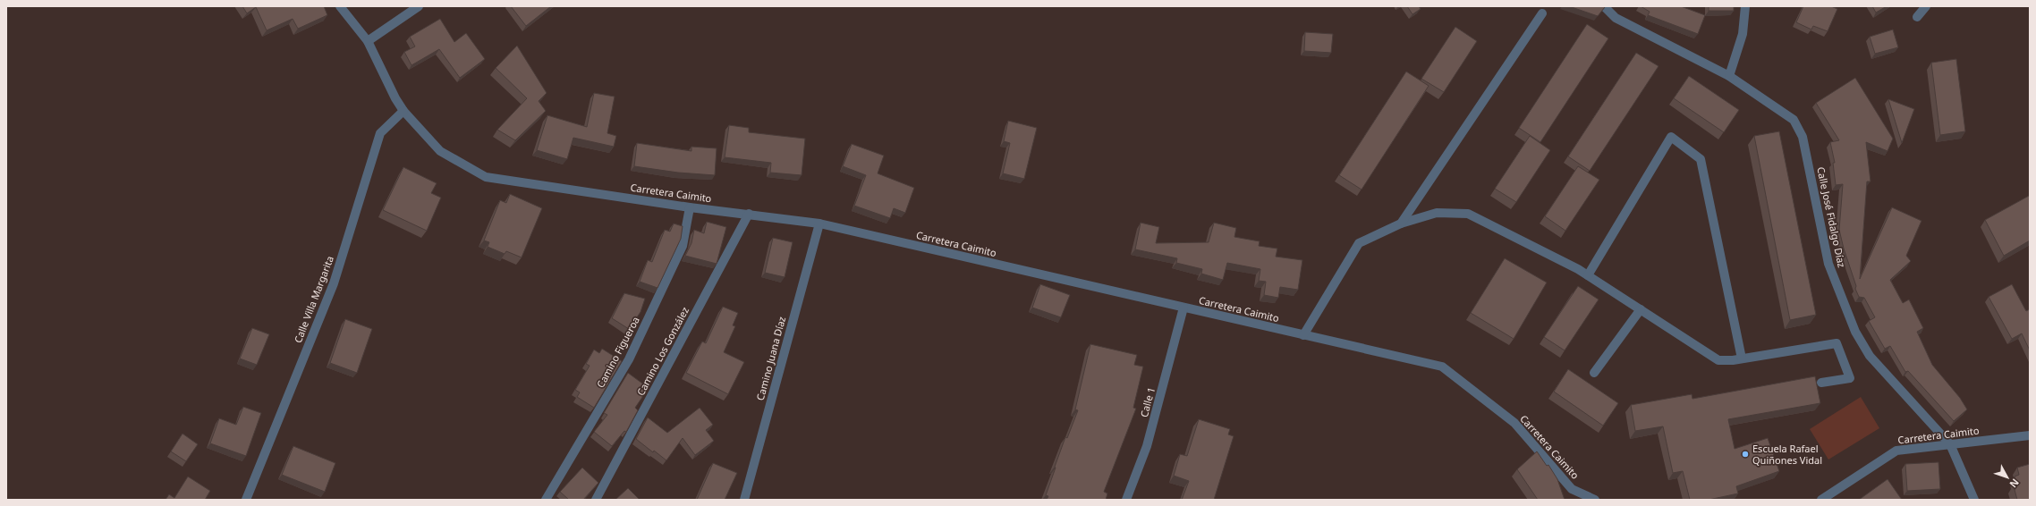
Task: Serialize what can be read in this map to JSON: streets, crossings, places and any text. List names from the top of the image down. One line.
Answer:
{"streets":{"street":["Carretera Caimito","Calle José Fidalgo Díaz","Calle Villa Margarita","Camino Los González","Camino Figueroa","Camino Juana Díaz","Calle 1"]},"crossings":[["Carretera Caimito","Calle José Fidalgo Díaz"],["Carretera Caimito","Calle Villa Margarita"],["Carretera Caimito","Camino Los González"],["Carretera Caimito","Camino Figueroa"],["Carretera Caimito","Camino Juana Díaz"],["Carretera Caimito","Calle 1"]],"places":["Escuela Rafael Quiñones Vidal"],"north":"bottom right"}
